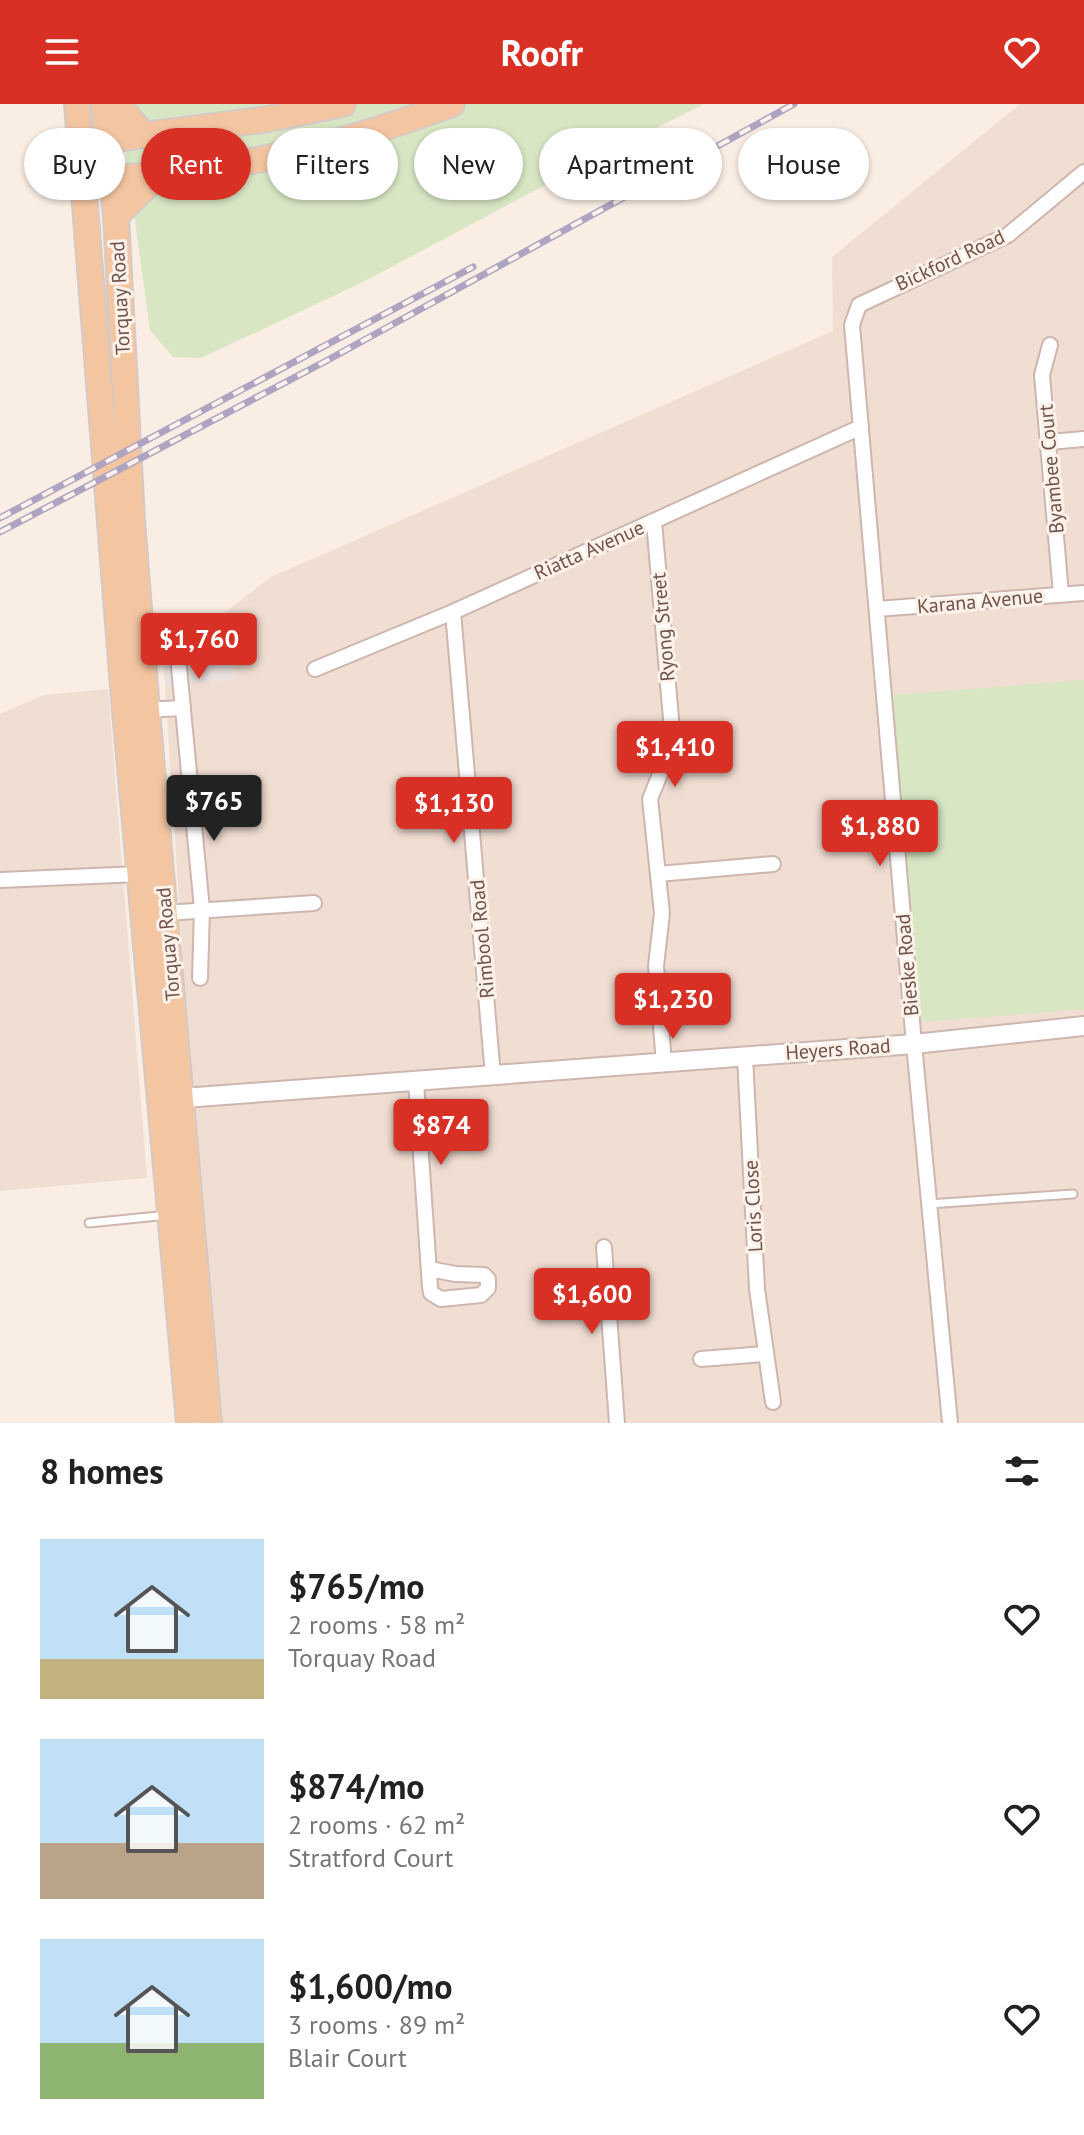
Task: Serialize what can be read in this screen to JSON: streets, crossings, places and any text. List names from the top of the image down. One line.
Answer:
{"streets":{"main road":["Torquay Road"],"street":["Bickford Road","Byambee Court","Riatta Avenue","Karana Avenue","Ryong Street","Rimbool Road","Bieske Road","Heyers Road","Loris Close"]},"crossings":[["Bickford Road","Bieske Road"],["Torquay Road","Heyers Road"],["Byambee Court","Karana Avenue"],["Riatta Avenue","Ryong Street"],["Riatta Avenue","Rimbool Road"],["Riatta Avenue","Bieske Road"],["Karana Avenue","Bieske Road"],["Ryong Street","Heyers Road"],["Rimbool Road","Heyers Road"],["Bieske Road","Heyers Road"],["Heyers Road","Loris Close"]],"page":{"header":"Roofr","chip":["Buy","Rent","Filters","New","Apartment","House"],"price":["$1,760","$1,410","$765","$1,130","$1,880","$1,230","$874","$1,600"],"heading":"8 homes","list":[{"name":"$765/mo","note":"2 rooms · 58 m² · Torquay Road"},{"name":"$874/mo","note":"2 rooms · 62 m² · Stratford Court"},{"name":"$1,600/mo","note":"3 rooms · 89 m² · Blair Court"}]}}
